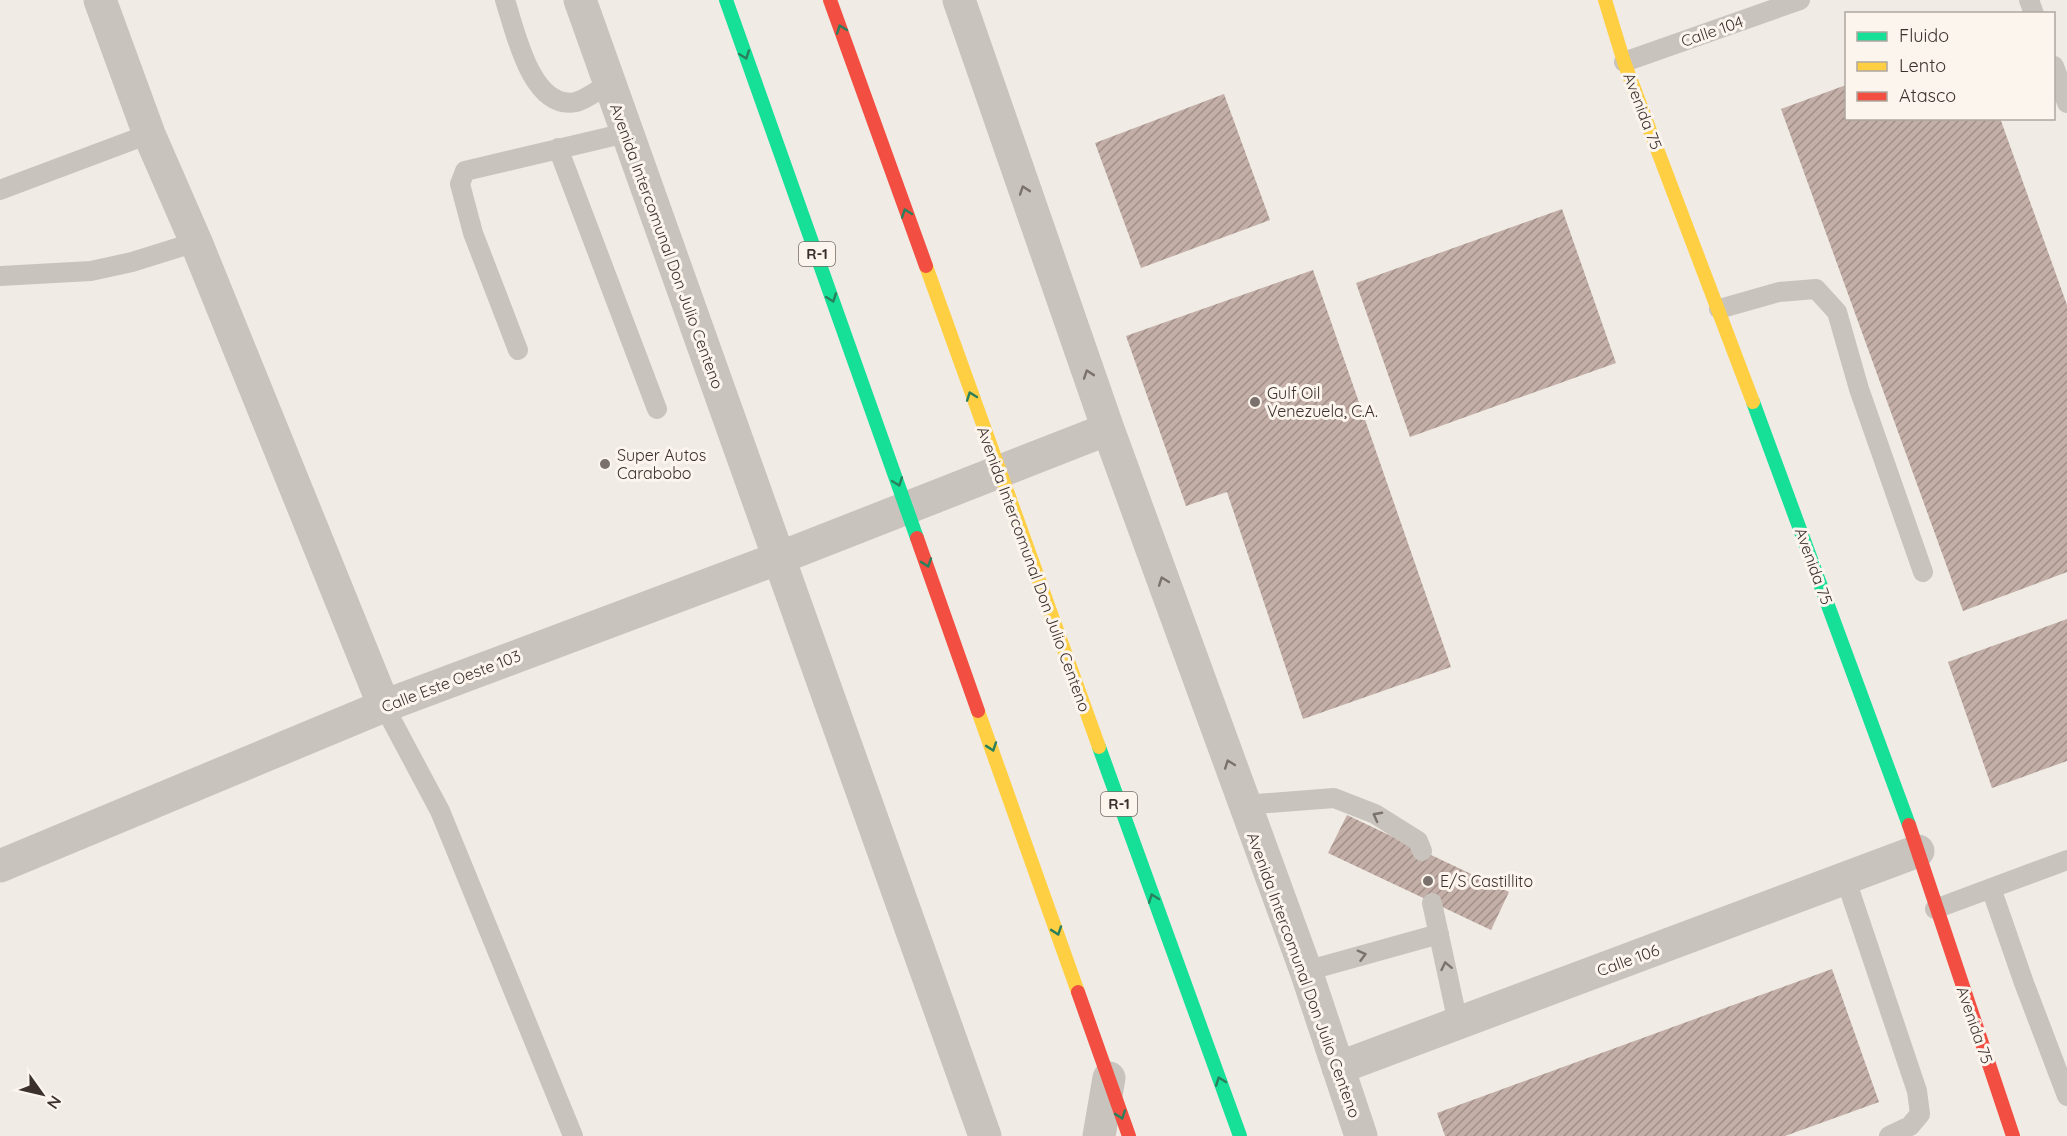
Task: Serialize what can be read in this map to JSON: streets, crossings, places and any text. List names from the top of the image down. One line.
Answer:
{"streets":{"main road":["Avenida 75","Avenida Intercomunal Don Julio Centeno","R-1"],"street":["Calle Este Oeste 103","Calle 106"],"lane":["Calle 104"]},"crossings":[["Calle 104","Avenida 75"],["Avenida 75","Calle 106"],["Avenida Intercomunal Don Julio Centeno","Calle Este Oeste 103"],["Avenida Intercomunal Don Julio Centeno","Calle 106"],["R-1","Calle Este Oeste 103"]],"one_way":["Avenida Intercomunal Don Julio Centeno"],"places":["Gulf Oil Venezuela, C.A.","Super Autos Carabobo","E/S Castillito"],"legend":["Fluido","Lento","Atasco"],"north":"bottom right"}
